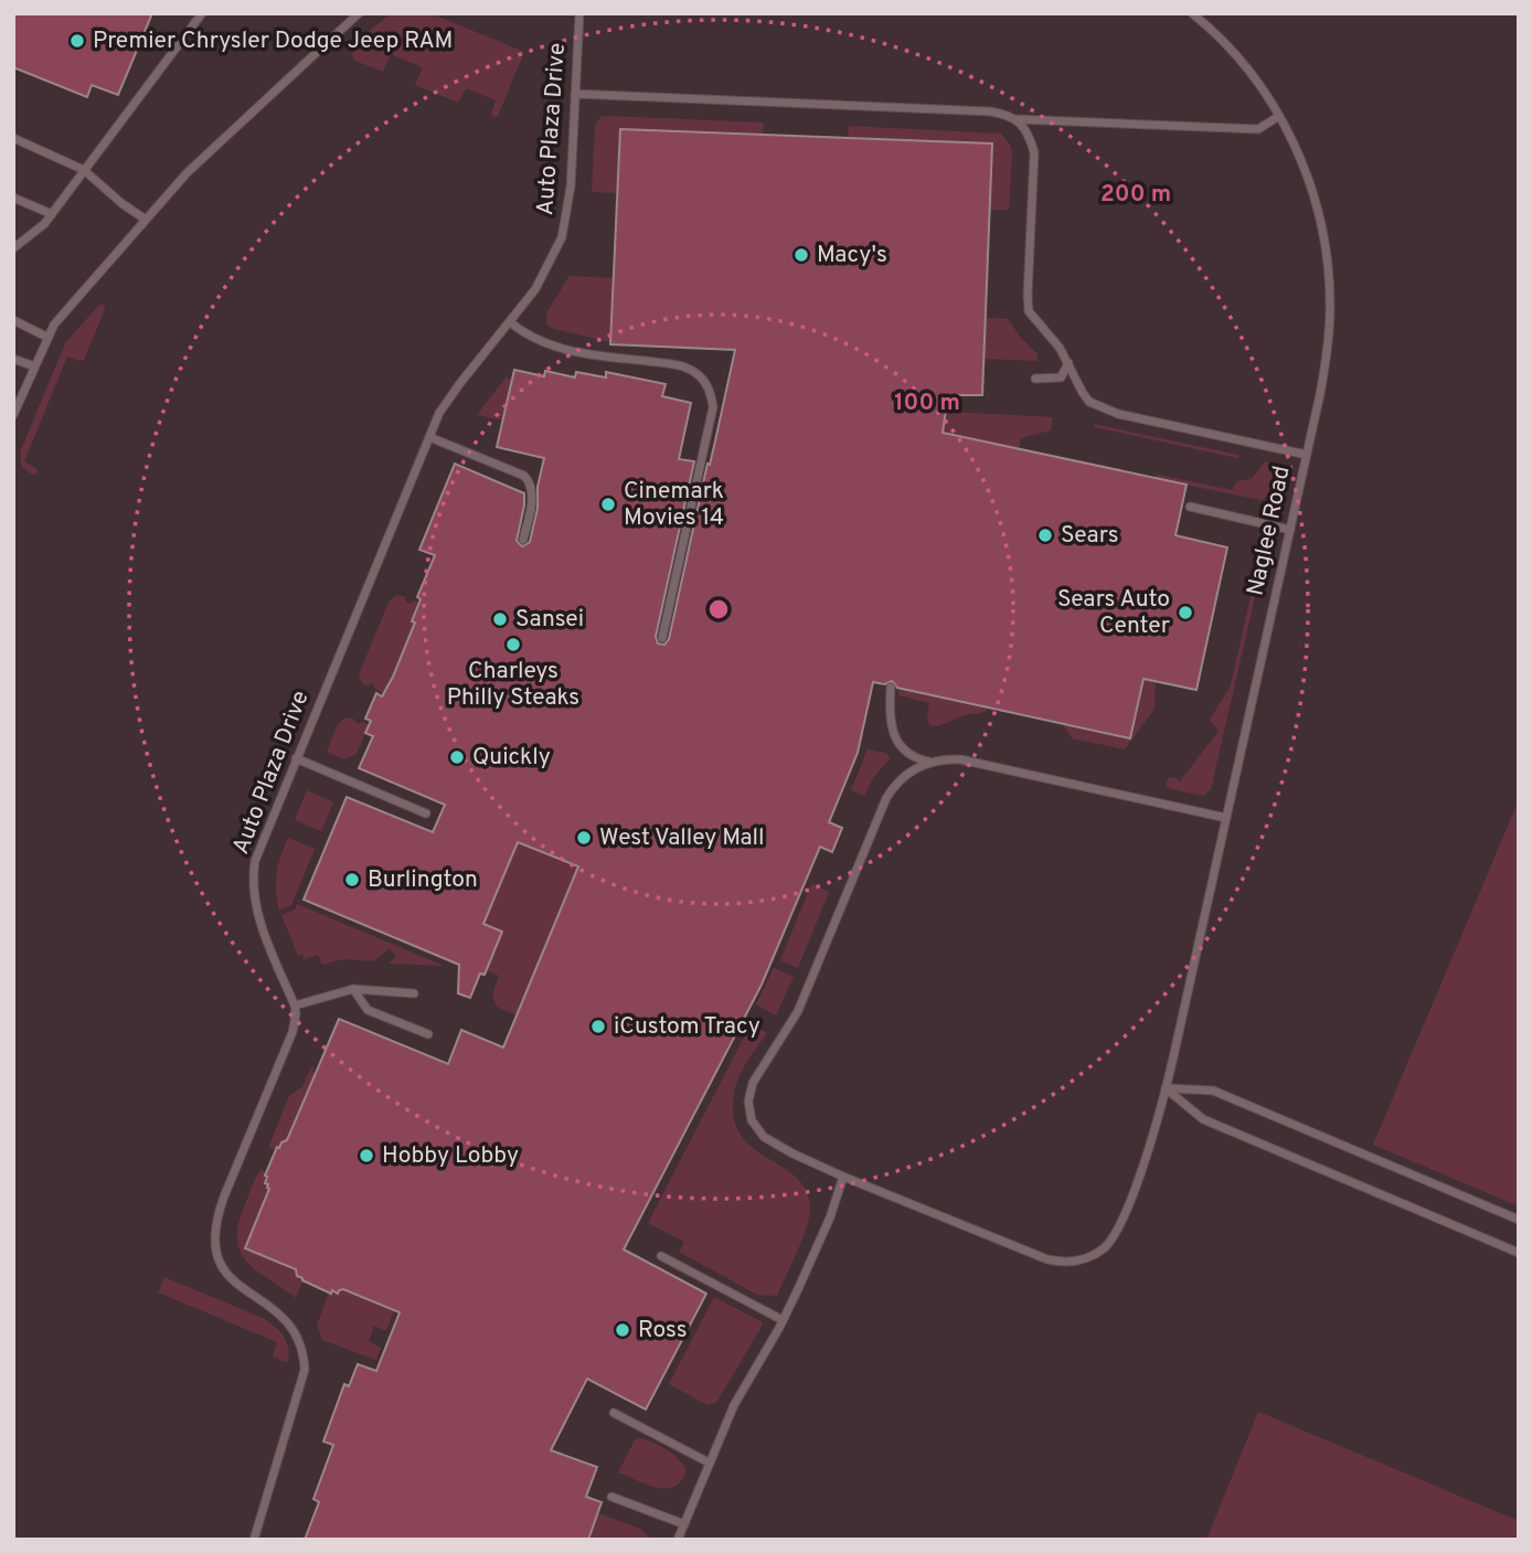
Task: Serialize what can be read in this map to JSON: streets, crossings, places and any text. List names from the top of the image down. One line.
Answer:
{"streets":{"lane":["Auto Plaza Drive","Naglee Road"]},"places":["Premier Chrysler Dodge Jeep RAM","Macy's","Cinemark Movies 14","Sears","Sears Auto Center","Sansei","Charleys Philly Steaks","Quickly","West Valley Mall","Burlington","iCustom Tracy","Hobby Lobby","Ross"],"rings":["200 m","100 m"]}
